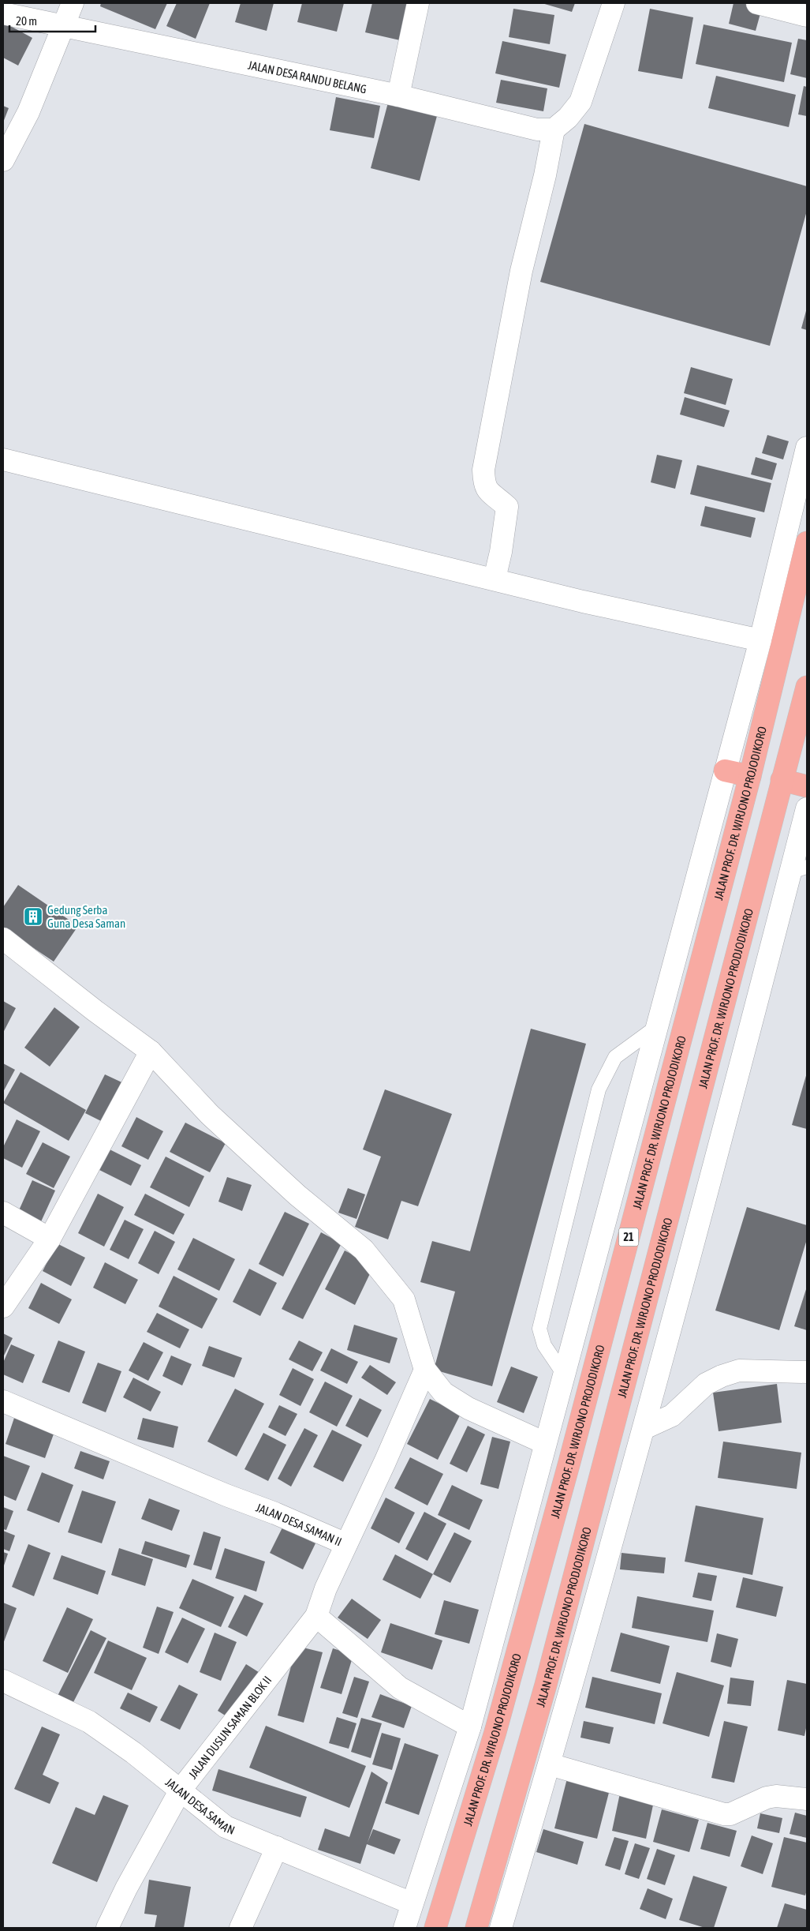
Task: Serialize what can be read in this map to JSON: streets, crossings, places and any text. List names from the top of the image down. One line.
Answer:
{"streets":{"highway":["JALAN PROF. DR. WIRJONO PROJODIKORO","JALAN PROF. DR. WIRJONO PRODJODIKORO","21"],"street":["JALAN DESA RANDU BELANG","JALAN DESA SAMAN II","JALAN DUSUN SAMAN BLOK II","JALAN DESA SAMAN"]},"crossings":[["JALAN DESA SAMAN II","JALAN DUSUN SAMAN BLOK II"],["JALAN DUSUN SAMAN BLOK II","JALAN DESA SAMAN"]],"places":{"building":["Gedung Serba Guna Desa Saman"]},"scale_bar":"20 m"}
